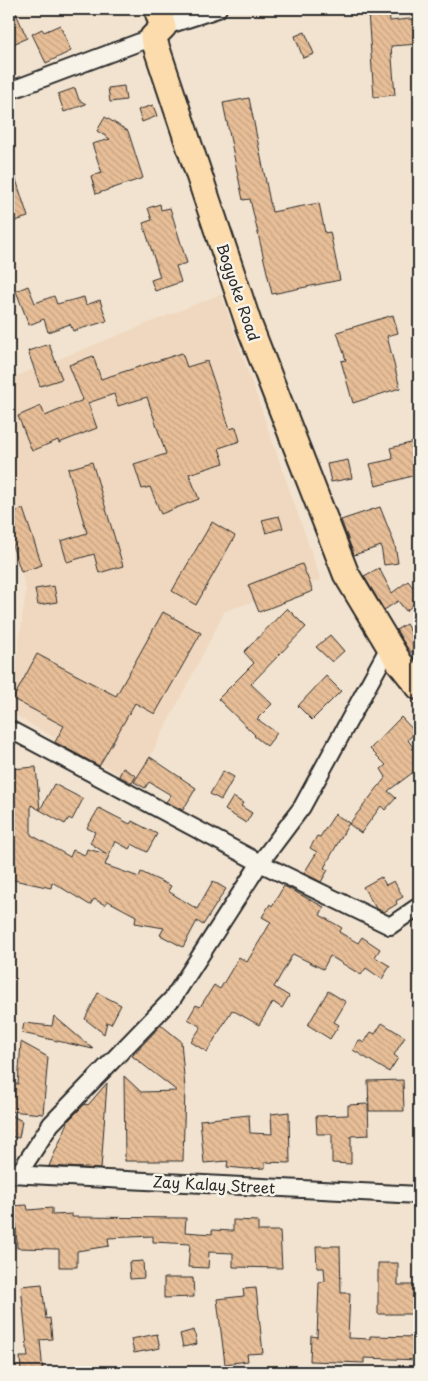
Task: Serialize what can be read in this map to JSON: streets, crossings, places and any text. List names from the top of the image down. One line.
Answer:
{"streets":{"main road":["Bogyoke Road"],"street":["Zay Kalay Street"]}}
